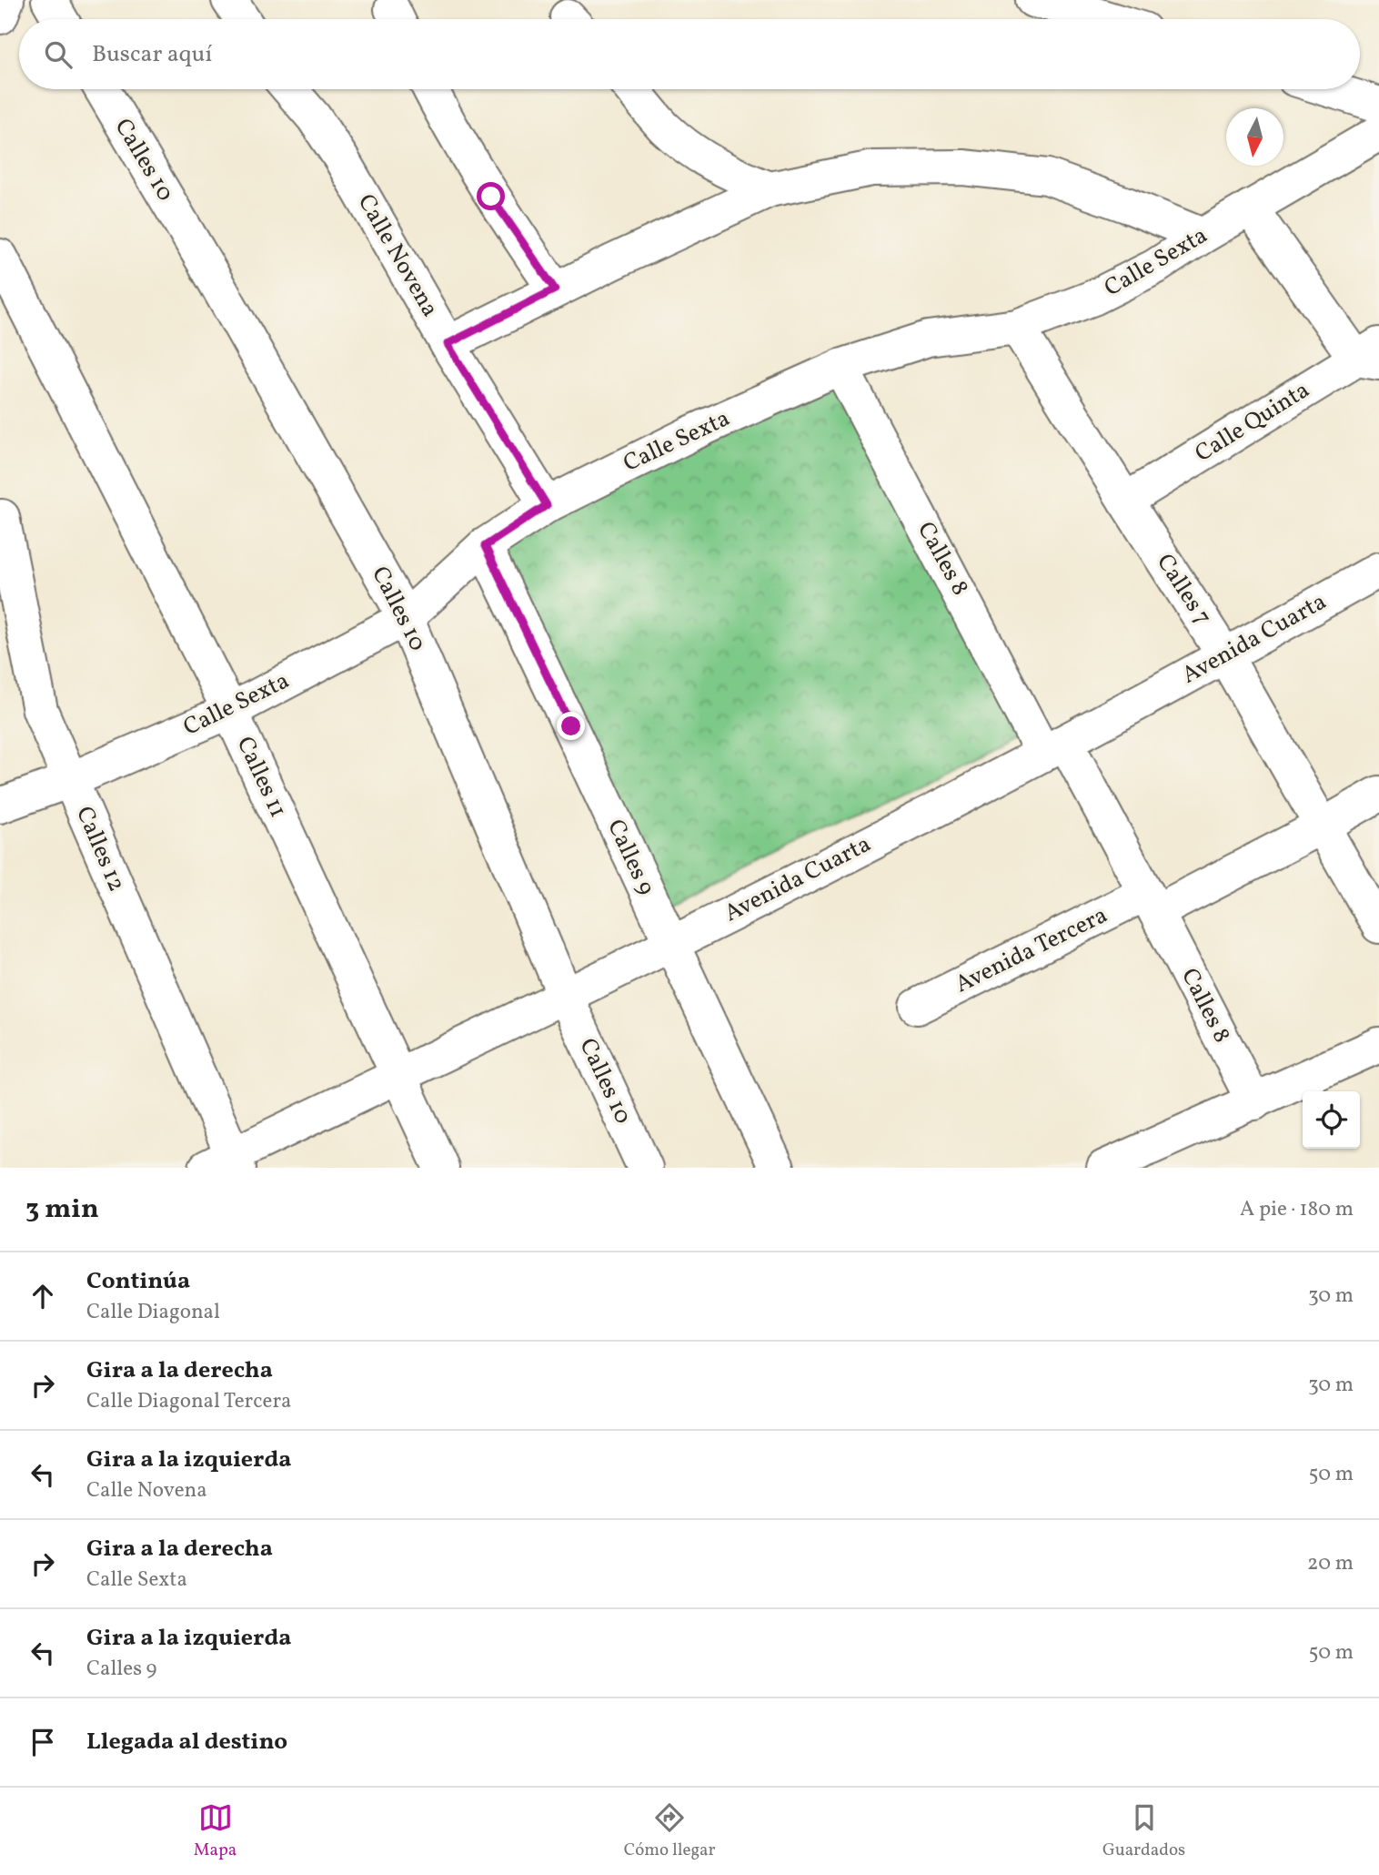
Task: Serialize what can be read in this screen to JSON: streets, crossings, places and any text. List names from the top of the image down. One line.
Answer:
{"streets":{"street":["Calles 10","Calle Novena","Calle Sexta","Calle Quinta","Calles 8","Calles 7","Avenida Cuarta","Calles 11","Calles 12","Calles 9","Avenida Tercera"]},"crossings":[["Calles 10","Calle Sexta"],["Calles 10","Avenida Cuarta"],["Calle Novena","Calle Sexta"],["Calle Sexta","Calles 8"],["Calle Sexta","Calles 7"],["Calle Sexta","Calles 11"],["Calle Sexta","Calles 12"],["Calle Sexta","Calles 9"],["Calle Quinta","Calles 7"],["Calles 8","Avenida Cuarta"],["Calles 8","Avenida Tercera"],["Calles 7","Avenida Cuarta"],["Calles 7","Avenida Tercera"],["Avenida Cuarta","Calles 11"],["Avenida Cuarta","Calles 12"],["Avenida Cuarta","Calles 9"]],"north":"bottom","page":{"search":"Buscar aquí","heading":["3 min","A pie · 180 m"],"list":[["Continúa","Calle Diagonal","30 m"],["Gira a la derecha","Calle Diagonal Tercera","30 m"],["Gira a la izquierda","Calle Novena","50 m"],["Gira a la derecha","Calle Sexta","20 m"],["Gira a la izquierda","Calles 9","50 m"],"Llegada al destino"],"nav":["Mapa","Cómo llegar","Guardados"]}}
